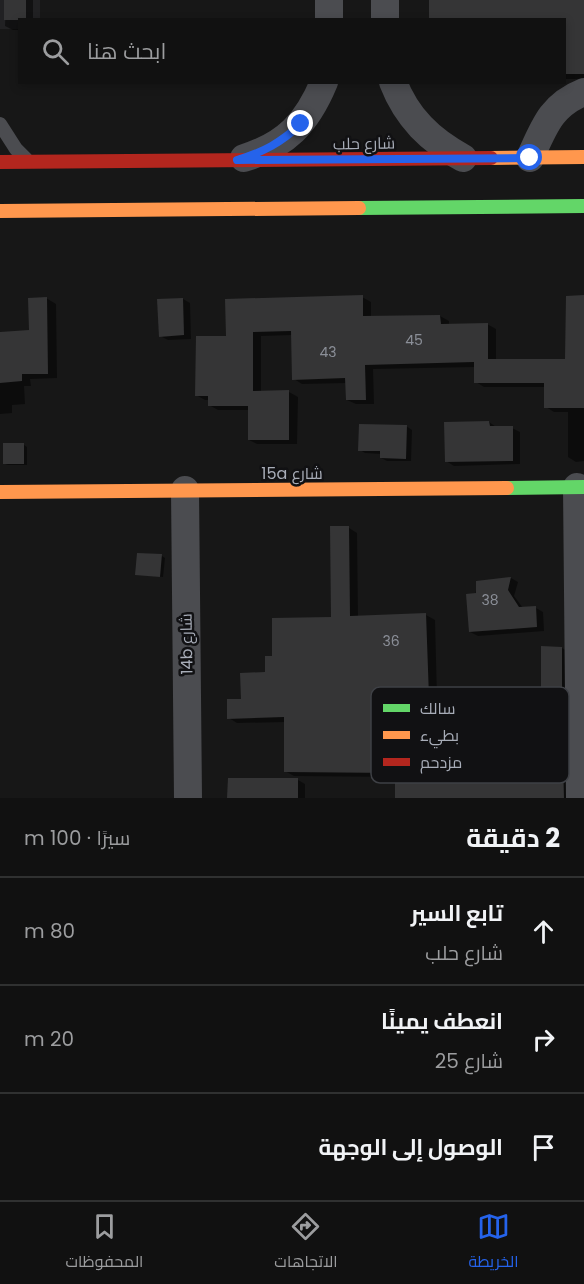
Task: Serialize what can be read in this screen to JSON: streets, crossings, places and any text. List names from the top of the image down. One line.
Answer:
{"streets":{"street":["شارع حلب","15a شارع","14b شارع"]},"crossings":[["15a شارع","14b شارع"]],"house_numbers":["45","43","38","36"],"legend":["سالك","بطيء","مزدحم"],"page":{"search":"ابحث هنا","heading":["2 دقيقة","سيرًا · 100 m"],"list":[["تابع السير","شارع حلب","80 m"],["انعطف يمينًا","شارع 25","20 m"],"الوصول إلى الوجهة"],"nav":["الخريطة","الاتجاهات","المحفوظات"]}}
